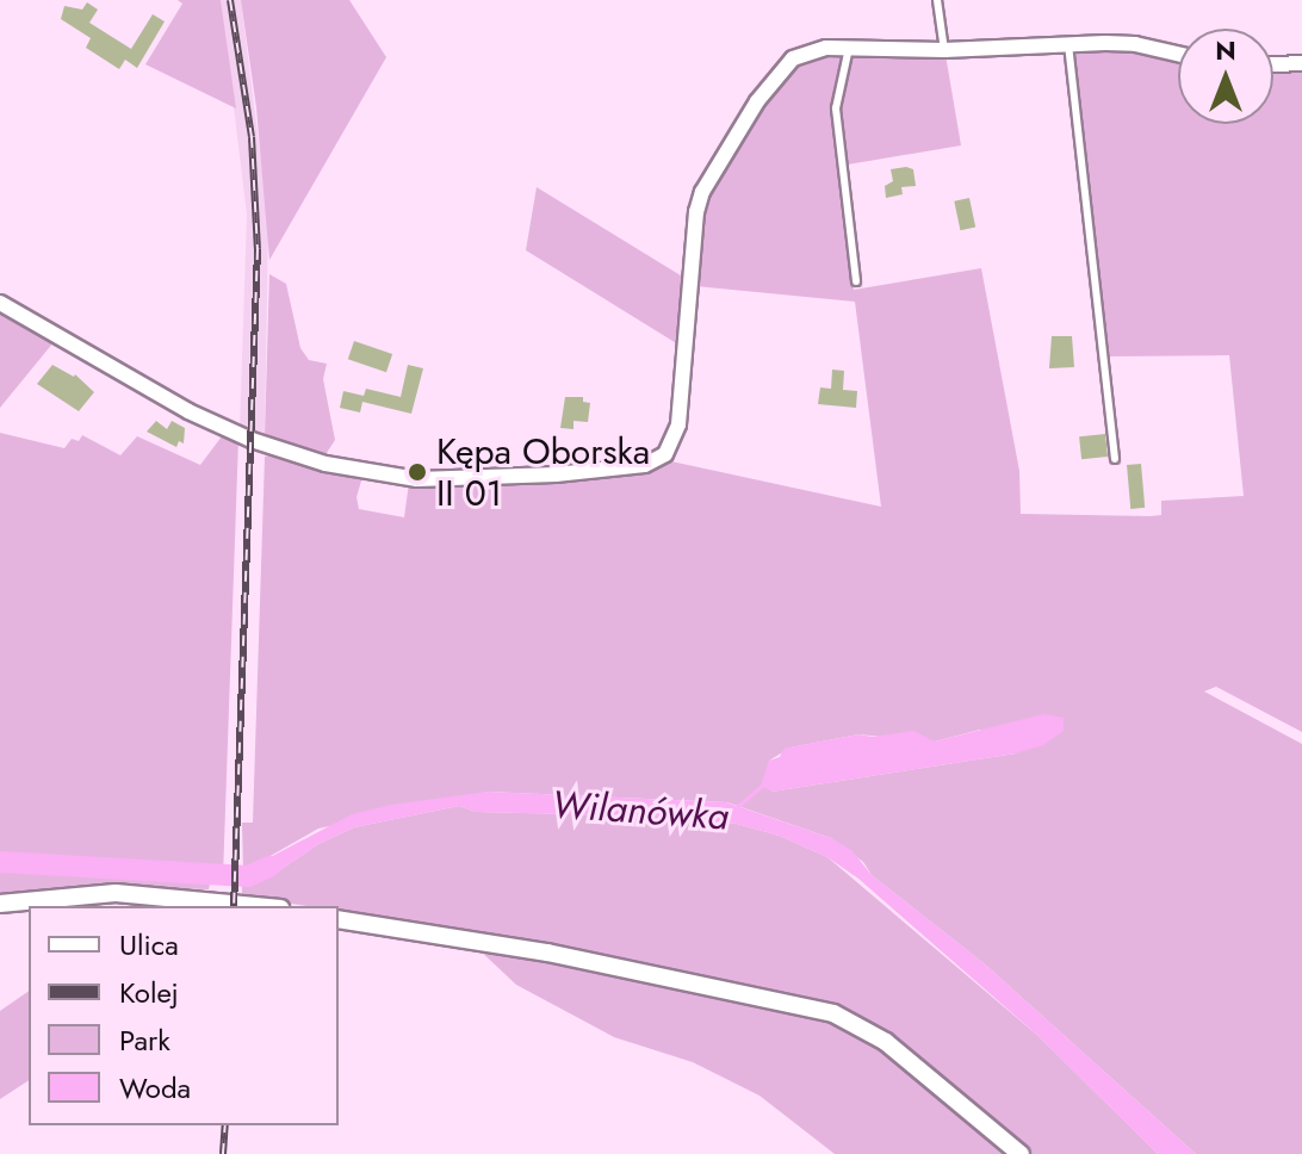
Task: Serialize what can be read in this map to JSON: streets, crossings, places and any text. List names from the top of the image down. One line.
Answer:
{"water":["Wilanówka"],"places":["Kępa Oborska II 01"],"legend":["Ulica","Kolej","Park","Woda"],"north":"top"}
